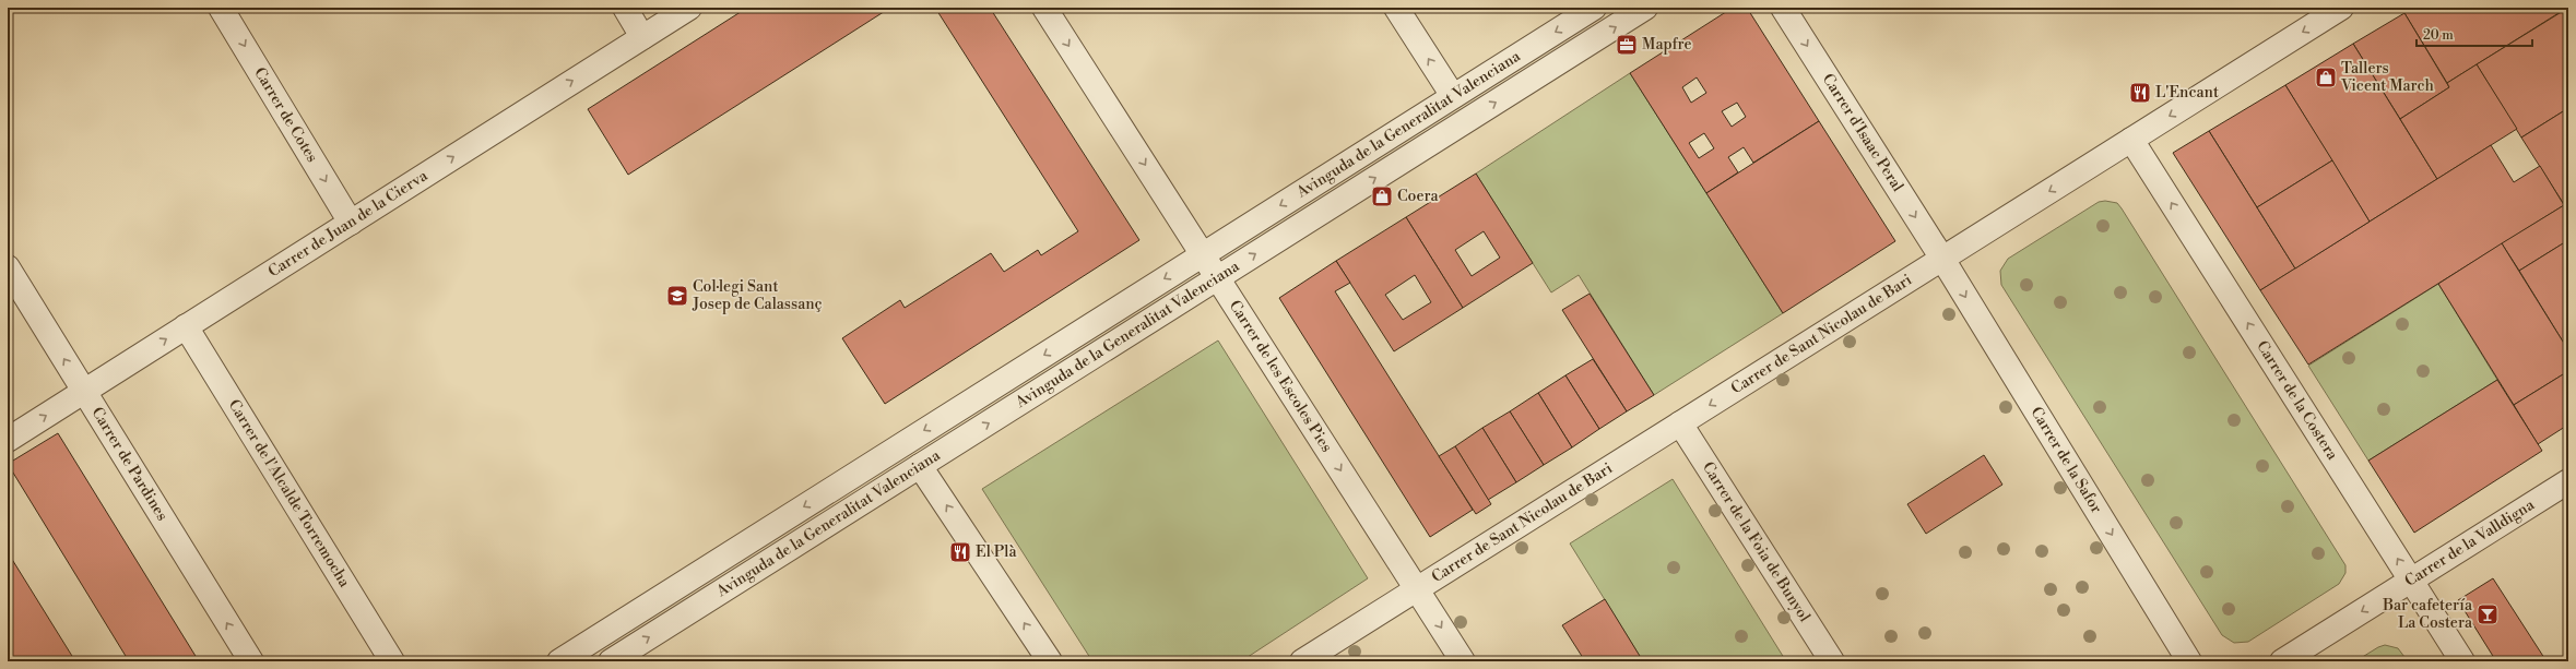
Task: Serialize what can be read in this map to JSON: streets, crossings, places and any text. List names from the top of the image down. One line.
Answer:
{"streets":{"street":["Carrer de Cotes","Avinguda de la Generalitat Valenciana","Carrer d'Isaac Peral","Carrer de Juan de la Cierva","Carrer de Sant Nicolau de Bari","Carrer de les Escoles Pies","Carrer de la Costera","Carrer de la Safor","Carrer de Pardines","Carrer de l'Alcalde Torremocha","Carrer de la Foia de Bunyol","Carrer de la Valldigna"]},"crossings":[["Carrer de Cotes","Carrer de Juan de la Cierva"],["Avinguda de la Generalitat Valenciana","Carrer de les Escoles Pies"],["Carrer d'Isaac Peral","Carrer de Sant Nicolau de Bari"],["Carrer d'Isaac Peral","Carrer de la Safor"],["Carrer de Juan de la Cierva","Carrer de Pardines"],["Carrer de Juan de la Cierva","Carrer de l'Alcalde Torremocha"],["Carrer de Sant Nicolau de Bari","Carrer de les Escoles Pies"],["Carrer de Sant Nicolau de Bari","Carrer de la Costera"],["Carrer de Sant Nicolau de Bari","Carrer de la Safor"],["Carrer de Sant Nicolau de Bari","Carrer de la Foia de Bunyol"],["Carrer de la Costera","Carrer de la Valldigna"]],"one_way":["Carrer de Cotes","Carrer d'Isaac Peral","Carrer de Juan de la Cierva","Carrer de Sant Nicolau de Bari","Carrer de les Escoles Pies","Carrer de la Costera","Carrer de la Safor","Carrer de Pardines","Carrer de la Valldigna"],"places":{"office":["Mapfre"],"shop":["Tallers Vicent March","Coera"],"restaurant":["L'Encant","El Plà"],"school or university":["Col·legi Sant Josep de Calassanç"],"bar":["Bar cafetería La Costera"]},"scale_bar":"20 m"}
